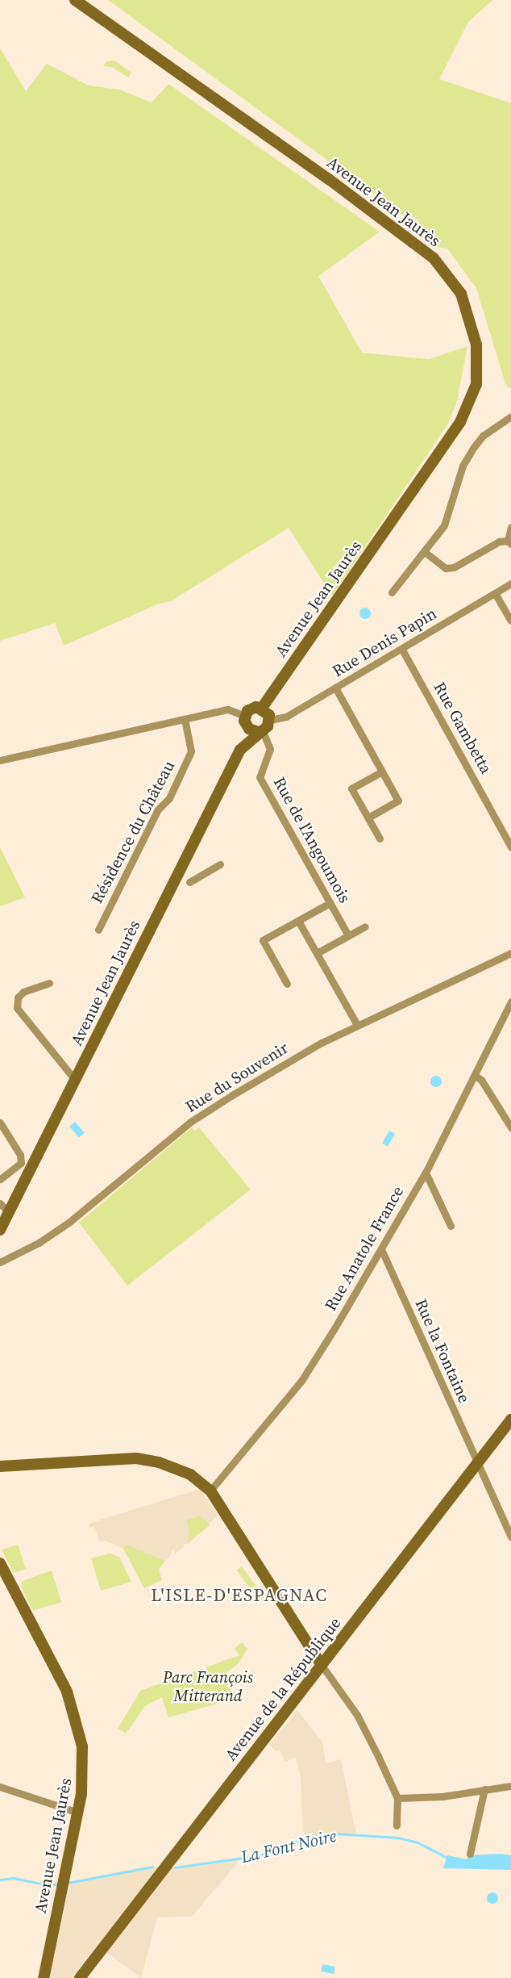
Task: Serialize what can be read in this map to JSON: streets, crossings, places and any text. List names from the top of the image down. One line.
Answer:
{"streets":{"main road":["Avenue Jean Jaurès","Avenue de la République"],"street":["Rue Denis Papin","Rue Gambetta","Résidence du Château","Rue de l'Angoumois","Rue du Souvenir","Rue Anatole France","Rue la Fontaine"]},"crossings":[["Avenue Jean Jaurès","Rue Denis Papin"],["Avenue Jean Jaurès","Rue de l'Angoumois"],["Rue Denis Papin","Rue Gambetta"],["Rue Anatole France","Rue la Fontaine"],["Rue la Fontaine","Avenue de la République"]],"districts":["L'ISLE-D'ESPAGNAC"],"water":["La Font Noire"],"parks":["Parc François Mitterand"]}
